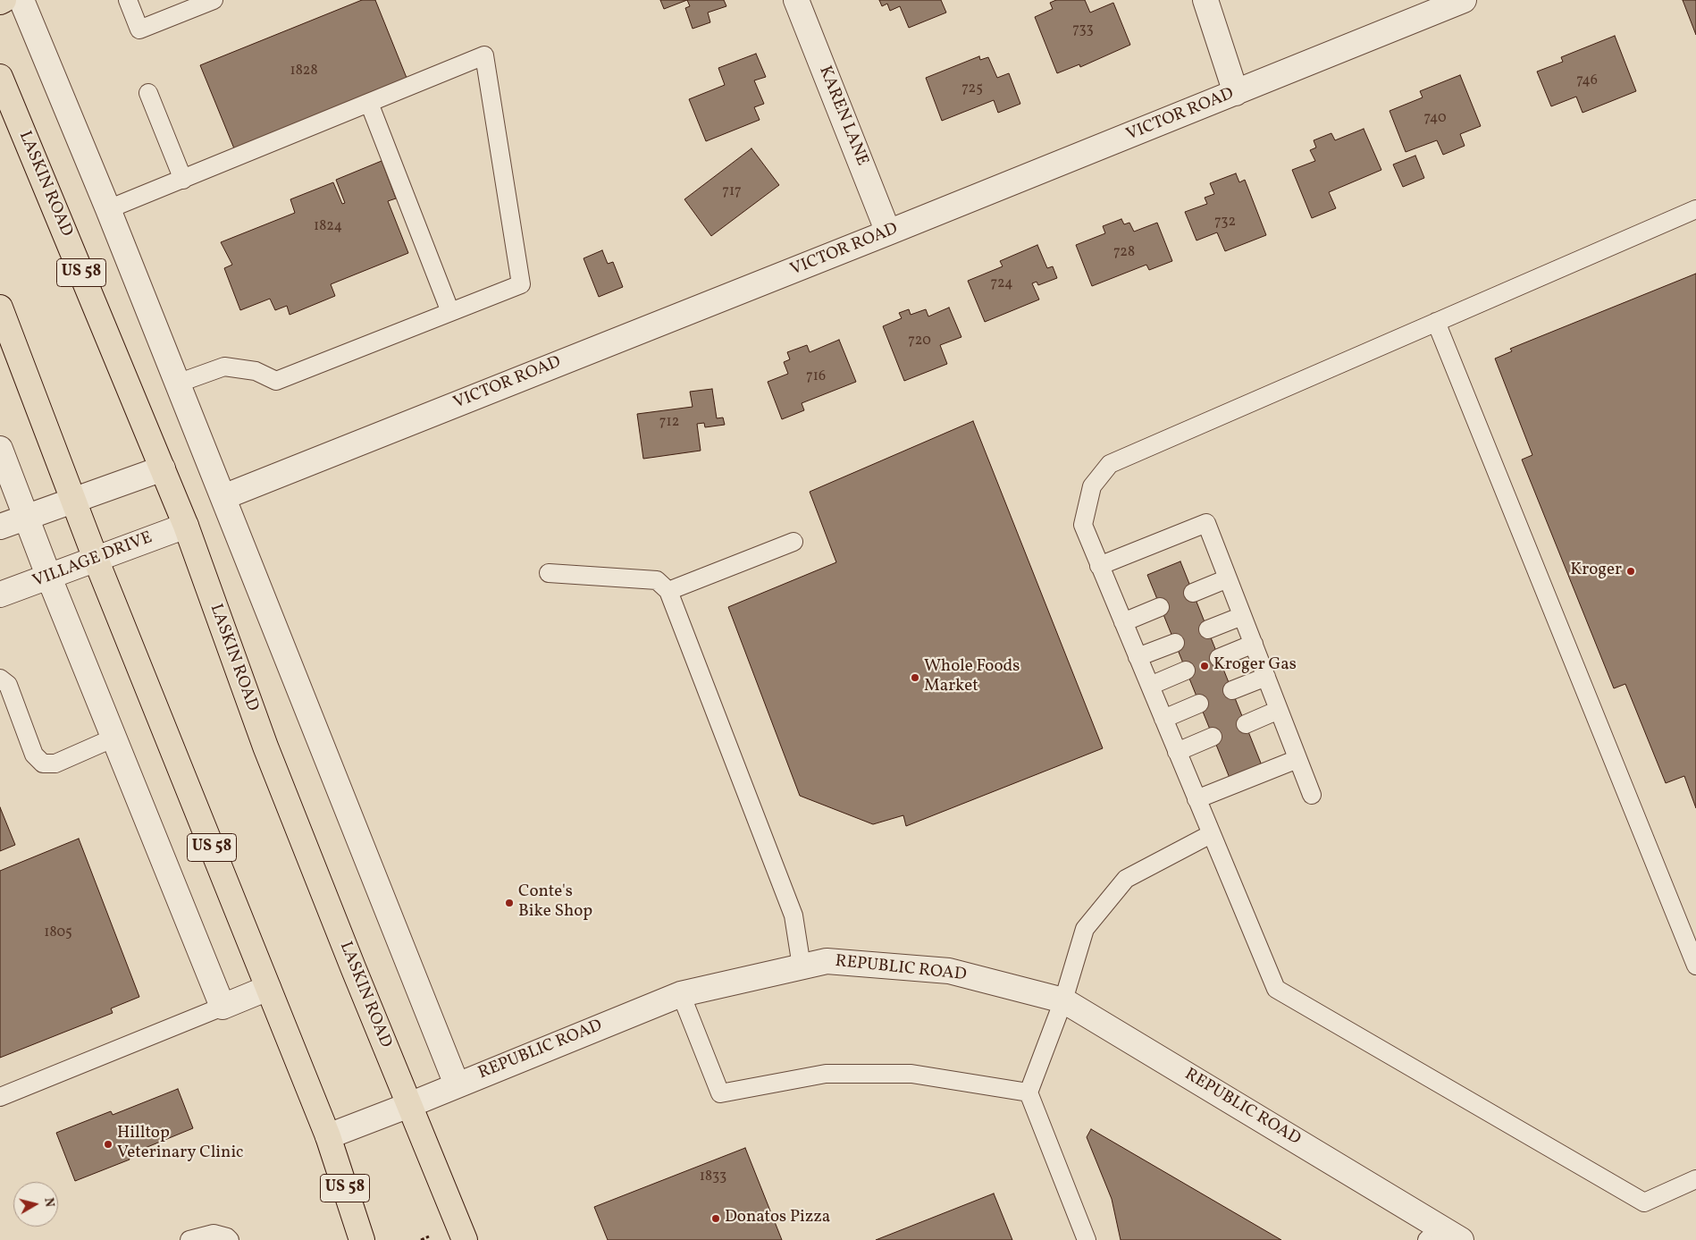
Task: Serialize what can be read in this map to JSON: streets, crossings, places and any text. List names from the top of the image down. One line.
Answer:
{"streets":{"main road":["LASKIN ROAD","US 58"],"street":["VICTOR ROAD","KAREN LANE","VILLAGE DRIVE","REPUBLIC ROAD"]},"crossings":[["VICTOR ROAD","KAREN LANE"],["LASKIN ROAD","VILLAGE DRIVE"],["LASKIN ROAD","REPUBLIC ROAD"],["US 58","VILLAGE DRIVE"],["US 58","REPUBLIC ROAD"]],"places":["Kroger","Kroger Gas","Whole Foods Market","Conte's Bike Shop","Hilltop Veterinary Clinic","Donatos Pizza"],"house_numbers":["733","1828","746","725","740","717","732","1824","728","724","720","716","712","1805","1833"],"north":"right"}
